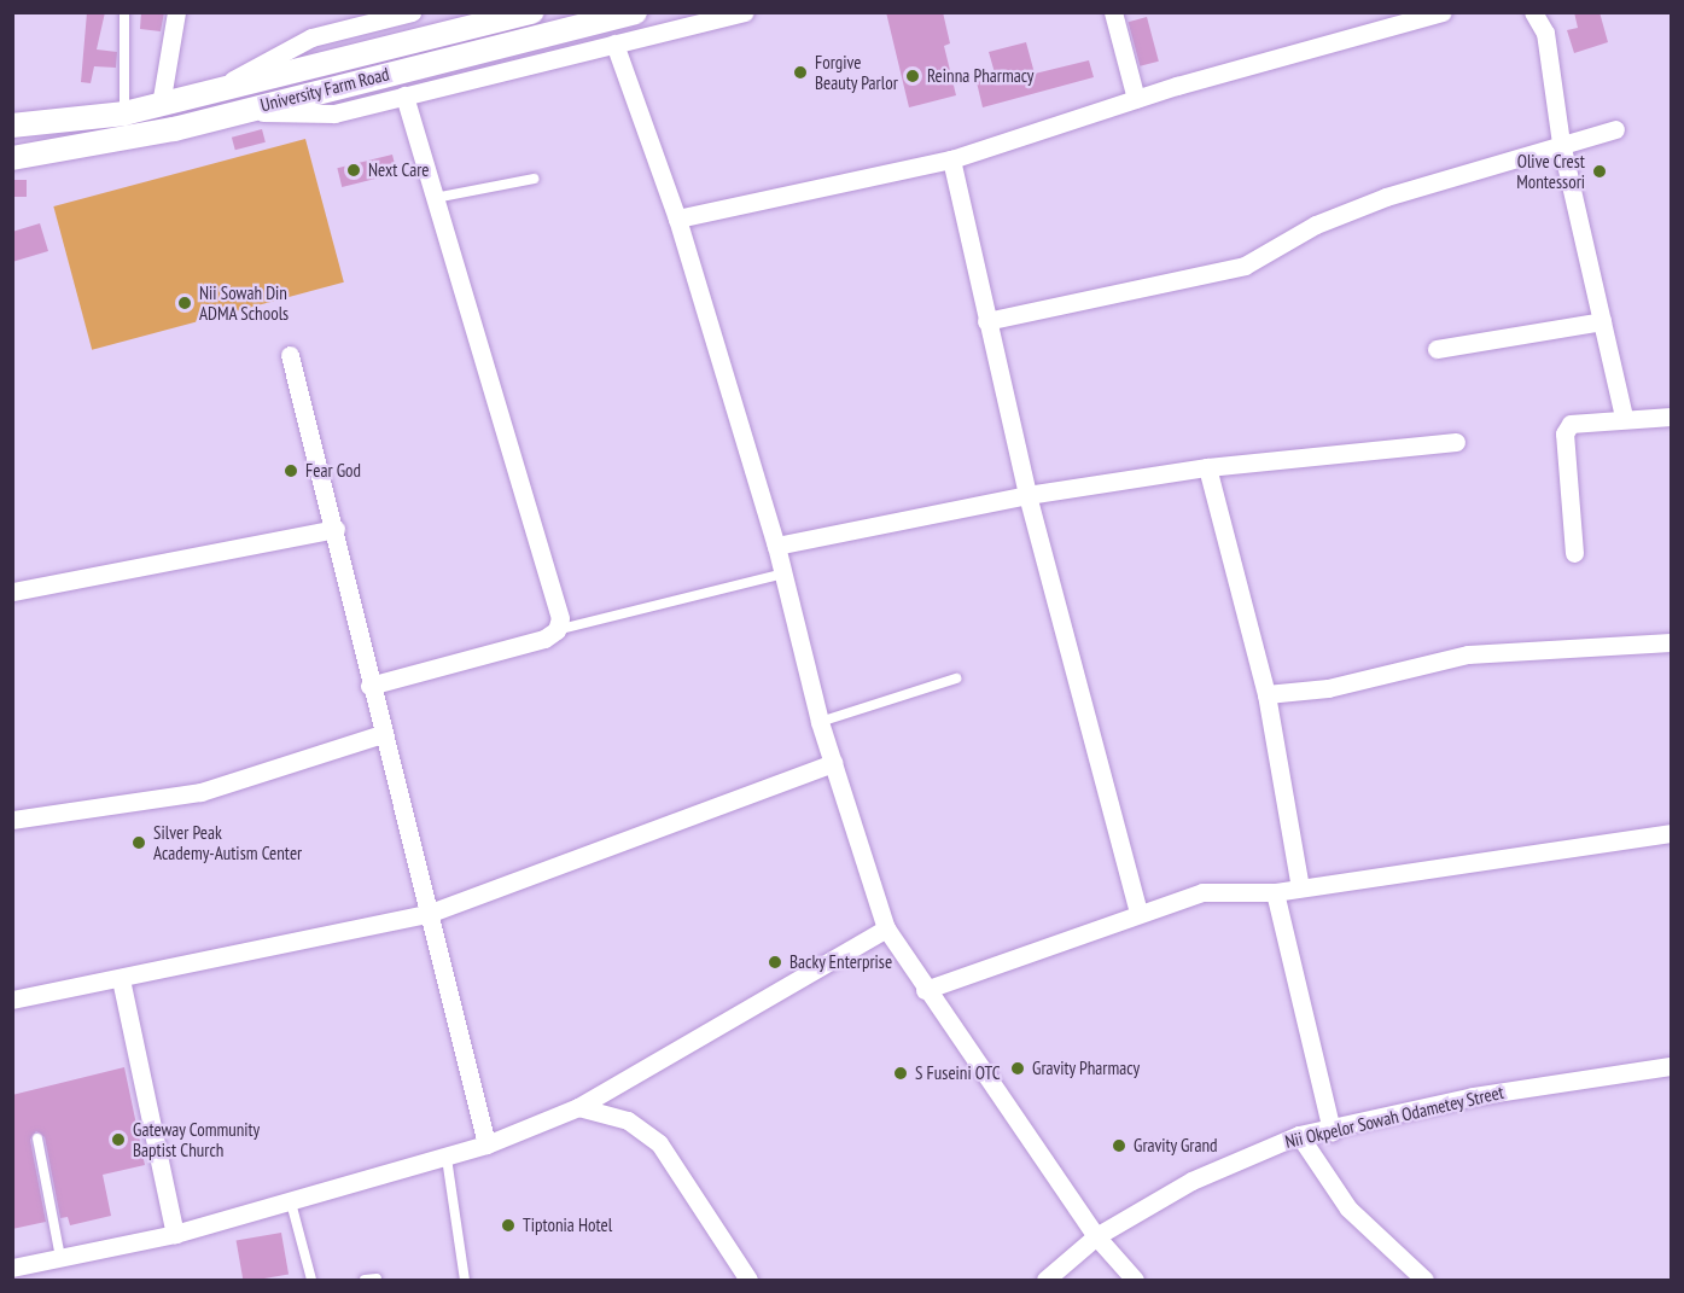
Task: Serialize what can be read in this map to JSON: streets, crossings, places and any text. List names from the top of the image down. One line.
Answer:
{"streets":{"street":["University Farm Road","Nii Okpelor Sowah Odametey Street"]},"places":["Forgive Beauty Parlor","Reinna Pharmacy","Next Care","Olive Crest Montessori","Nii Sowah Din ADMA Schools","Fear God","Silver Peak Academy-Autism Center","Backy Enterprise","Gravity Pharmacy","S Fuseini OTC","Gateway Community Baptist Church","Gravity Grand","Tiptonia Hotel"]}
